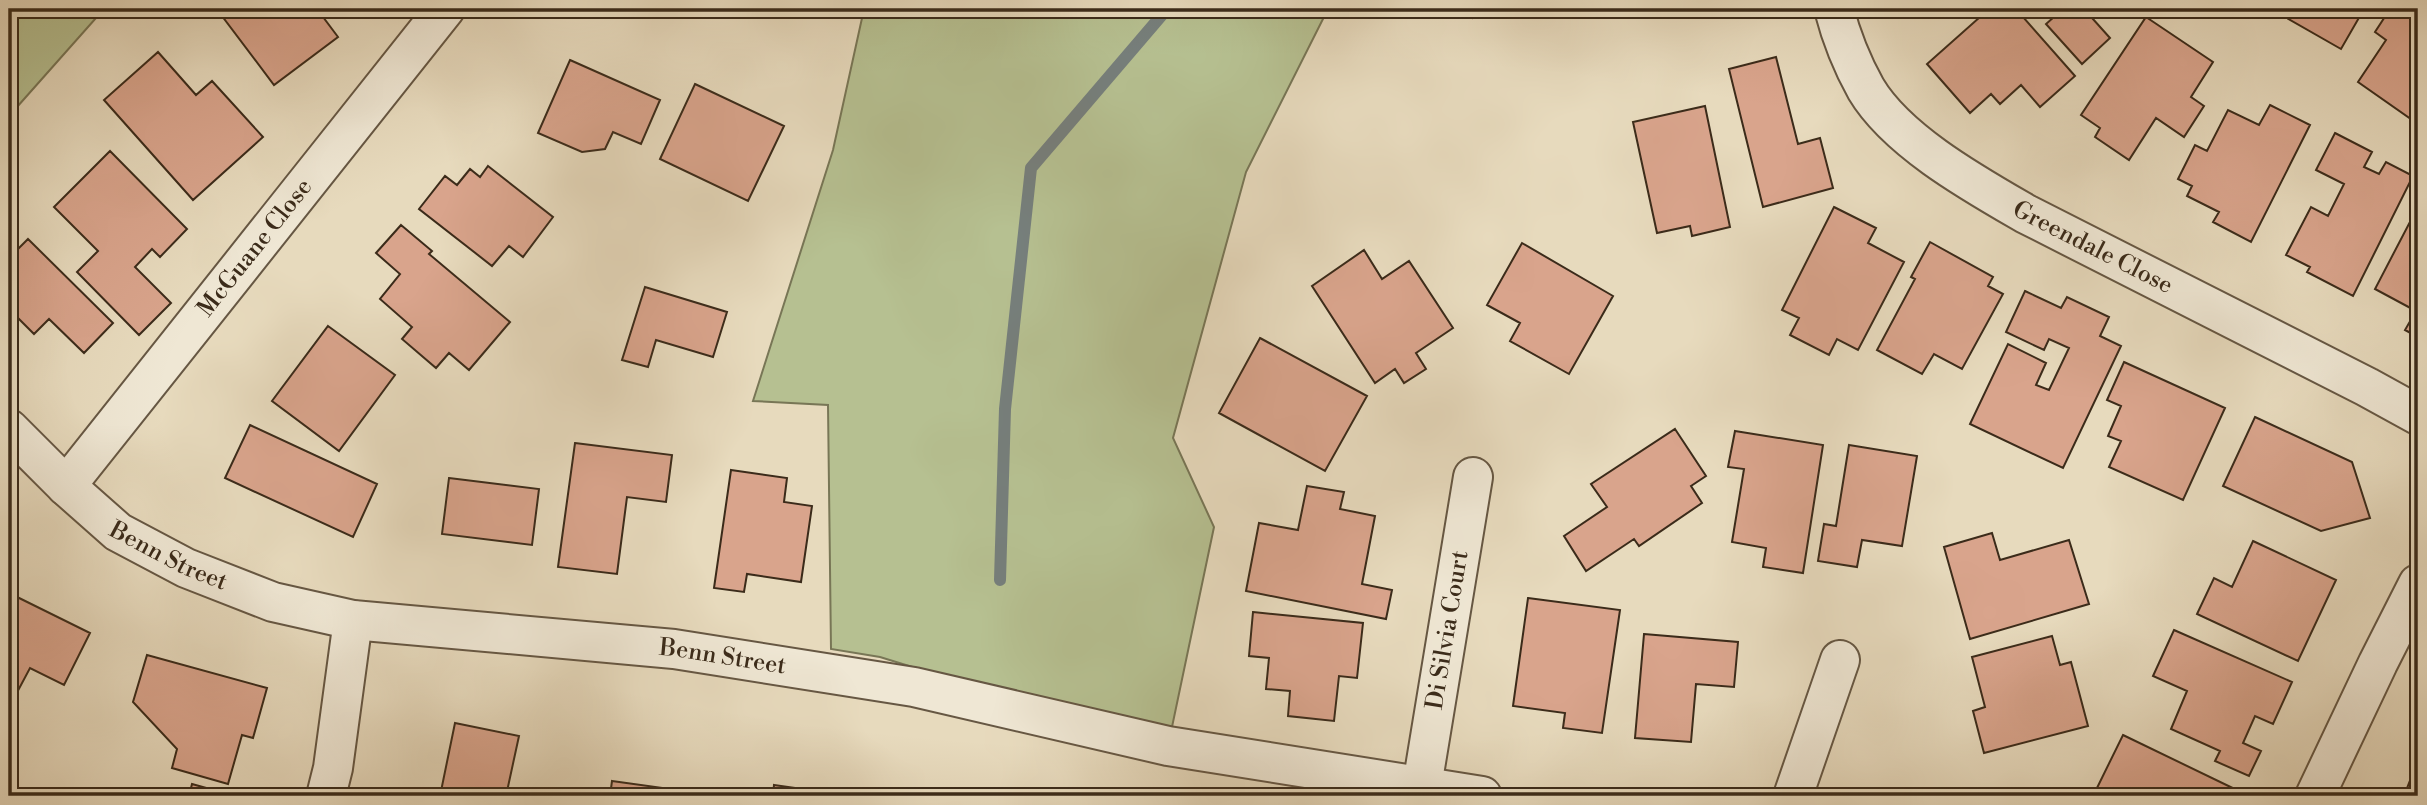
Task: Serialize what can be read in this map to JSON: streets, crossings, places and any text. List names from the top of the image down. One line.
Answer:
{"streets":{"street":["McGuane Close","Greendale Close","Benn Street","Di Silvia Court"]},"crossings":[["McGuane Close","Benn Street"],["Benn Street","Di Silvia Court"]]}
